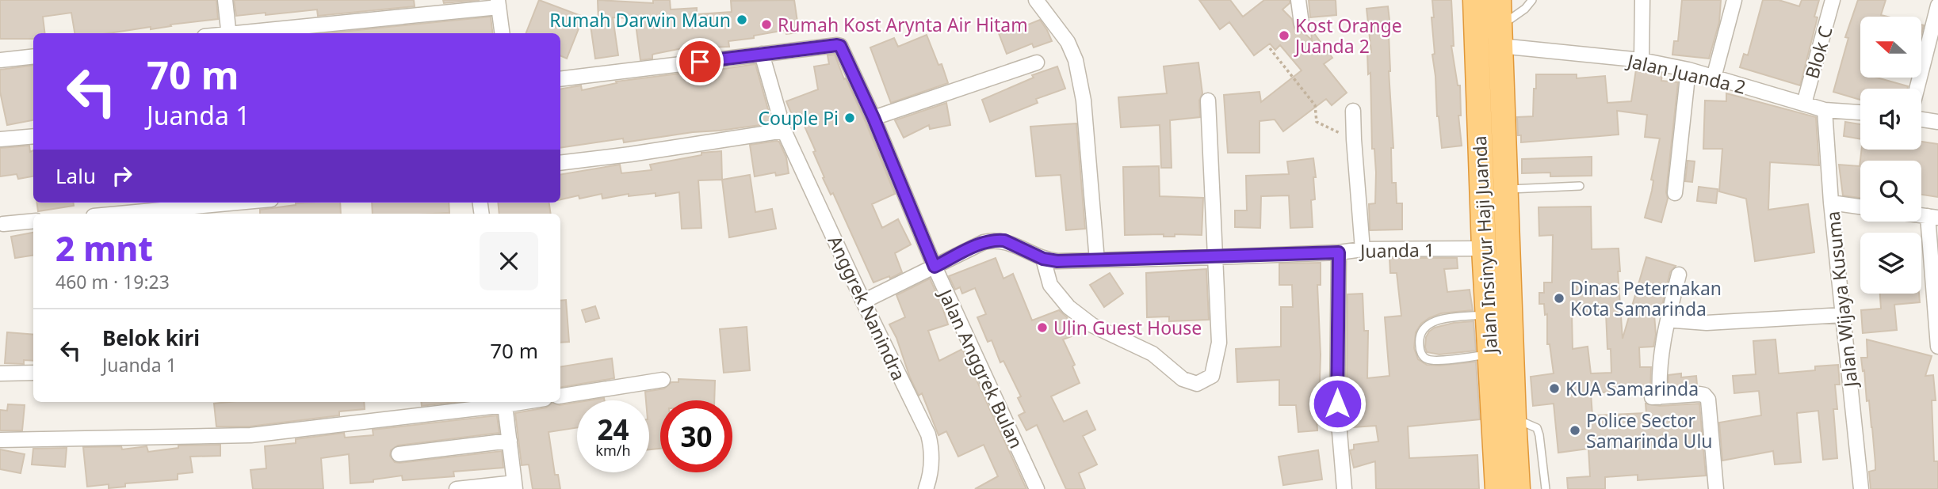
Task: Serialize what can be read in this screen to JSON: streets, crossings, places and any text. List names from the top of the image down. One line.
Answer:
{"streets":{"highway":["Jalan Insinyur Haji Juanda"],"street":["Blok C","Jalan Juanda 2","Juanda 1","Jalan Wijaya Kusuma","Anggrek Nanindra","Jalan Anggrek Bulan"]},"crossings":[["Blok C","Jalan Juanda 2"],["Jalan Juanda 2","Jalan Insinyur Haji Juanda"],["Jalan Juanda 2","Jalan Wijaya Kusuma"],["Jalan Insinyur Haji Juanda","Juanda 1"],["Juanda 1","Anggrek Nanindra"],["Juanda 1","Jalan Anggrek Bulan"],["Anggrek Nanindra","Jalan Anggrek Bulan"]],"places":["Rumah Darwin Maun","Rumah Kost Arynta Air Hitam","Kost Orange Juanda 2","Couple Pi","Dinas Peternakan Kota Samarinda","Ulin Guest House","KUA Samarinda","Police Sector Samarinda Ulu"],"north":"left","page":{"turn":["70 m","Juanda 1"],"then":"Lalu","heading":["2 mnt","460 m · 19:23"],"list":[{"name":"Belok kiri","note":"Juanda 1","value":"70 m"}],"speed":"24 km/h","limit":"30"}}
